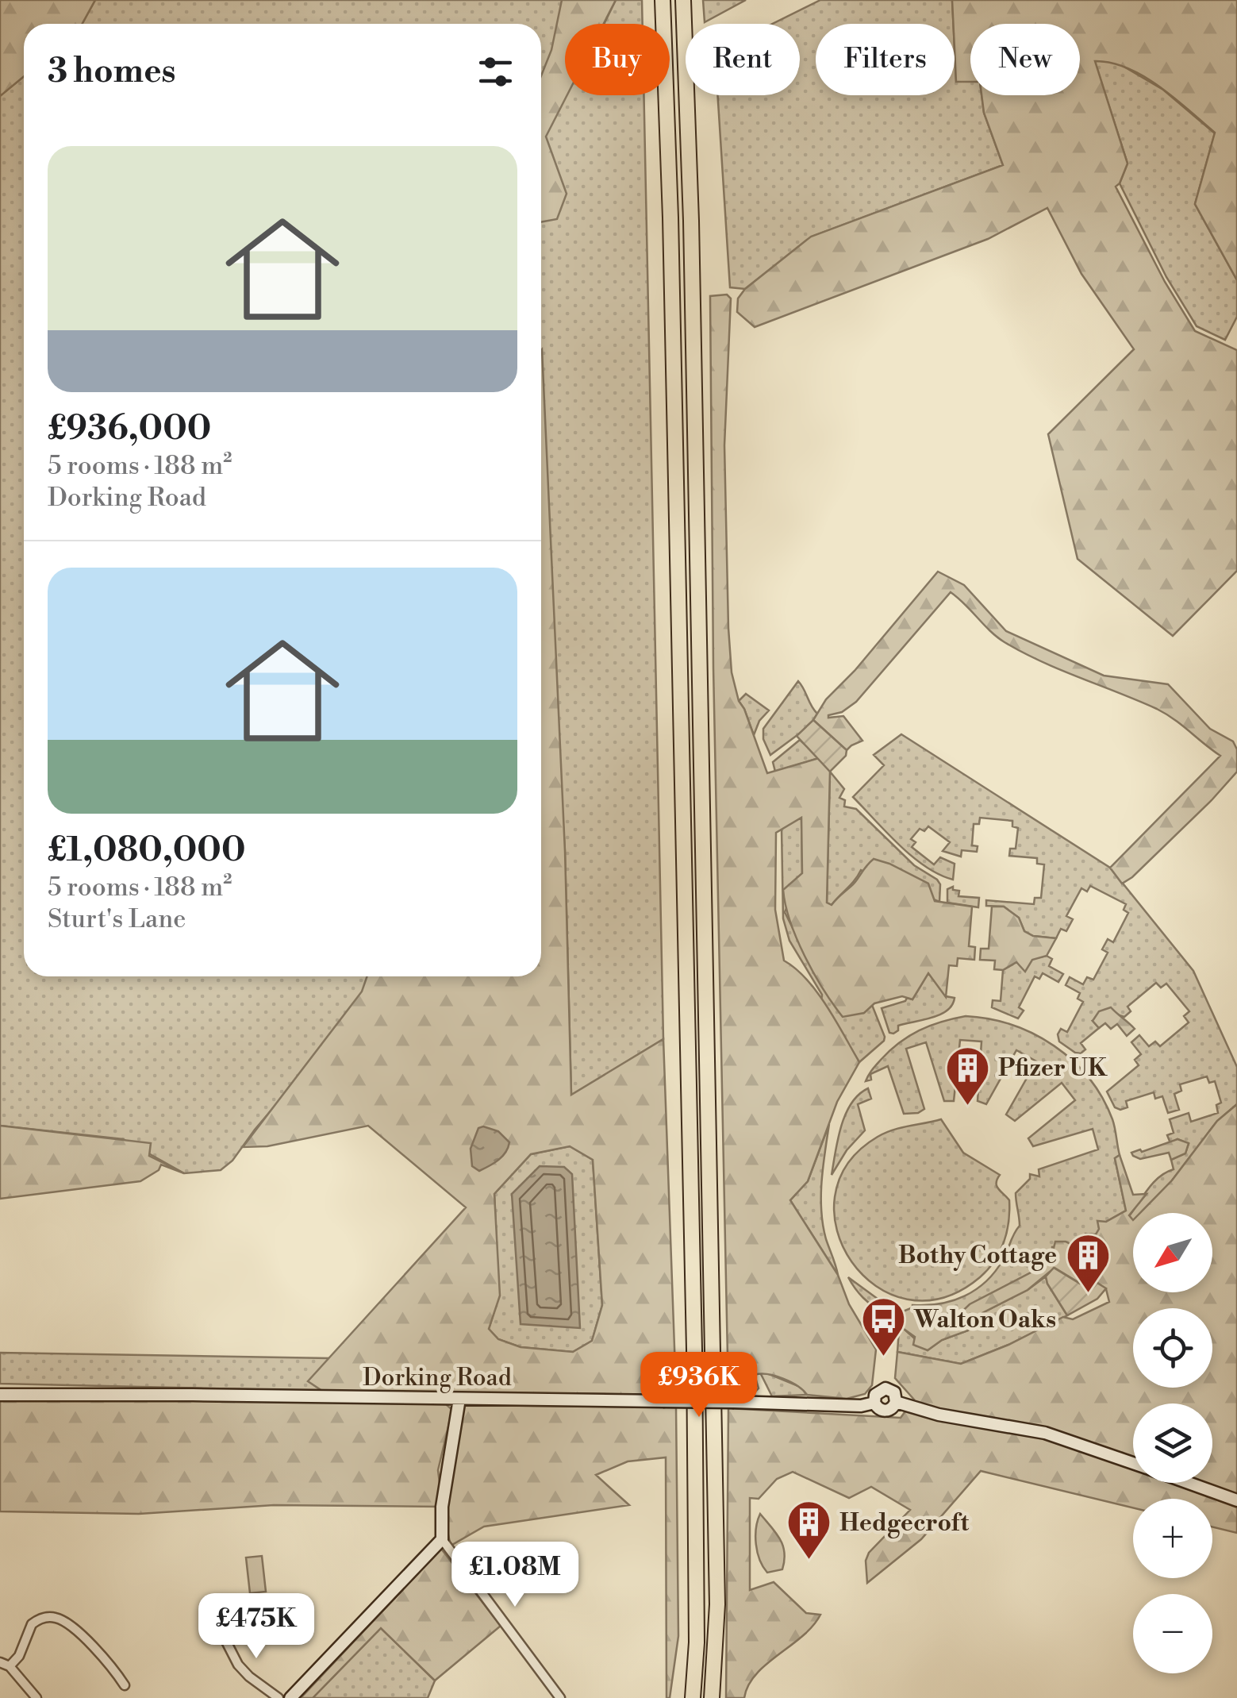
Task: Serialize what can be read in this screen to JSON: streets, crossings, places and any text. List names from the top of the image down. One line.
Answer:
{"streets":{"main road":["Dorking Road"]},"places":{"building":["Pfizer UK","Bothy Cottage","Hedgecroft"],"bus stop":["Walton Oaks"]},"north":"bottom left","page":{"chip":["Buy","Rent","Filters","New"],"heading":"3 homes","list":[{"name":"£936,000","note":"5 rooms · 188 m² · Dorking Road"},{"name":"£1,080,000","note":"5 rooms · 188 m² · Sturt's Lane"}],"map_buttons":["+","−"],"price":["£936K","£1.08M","£475K"]}}
